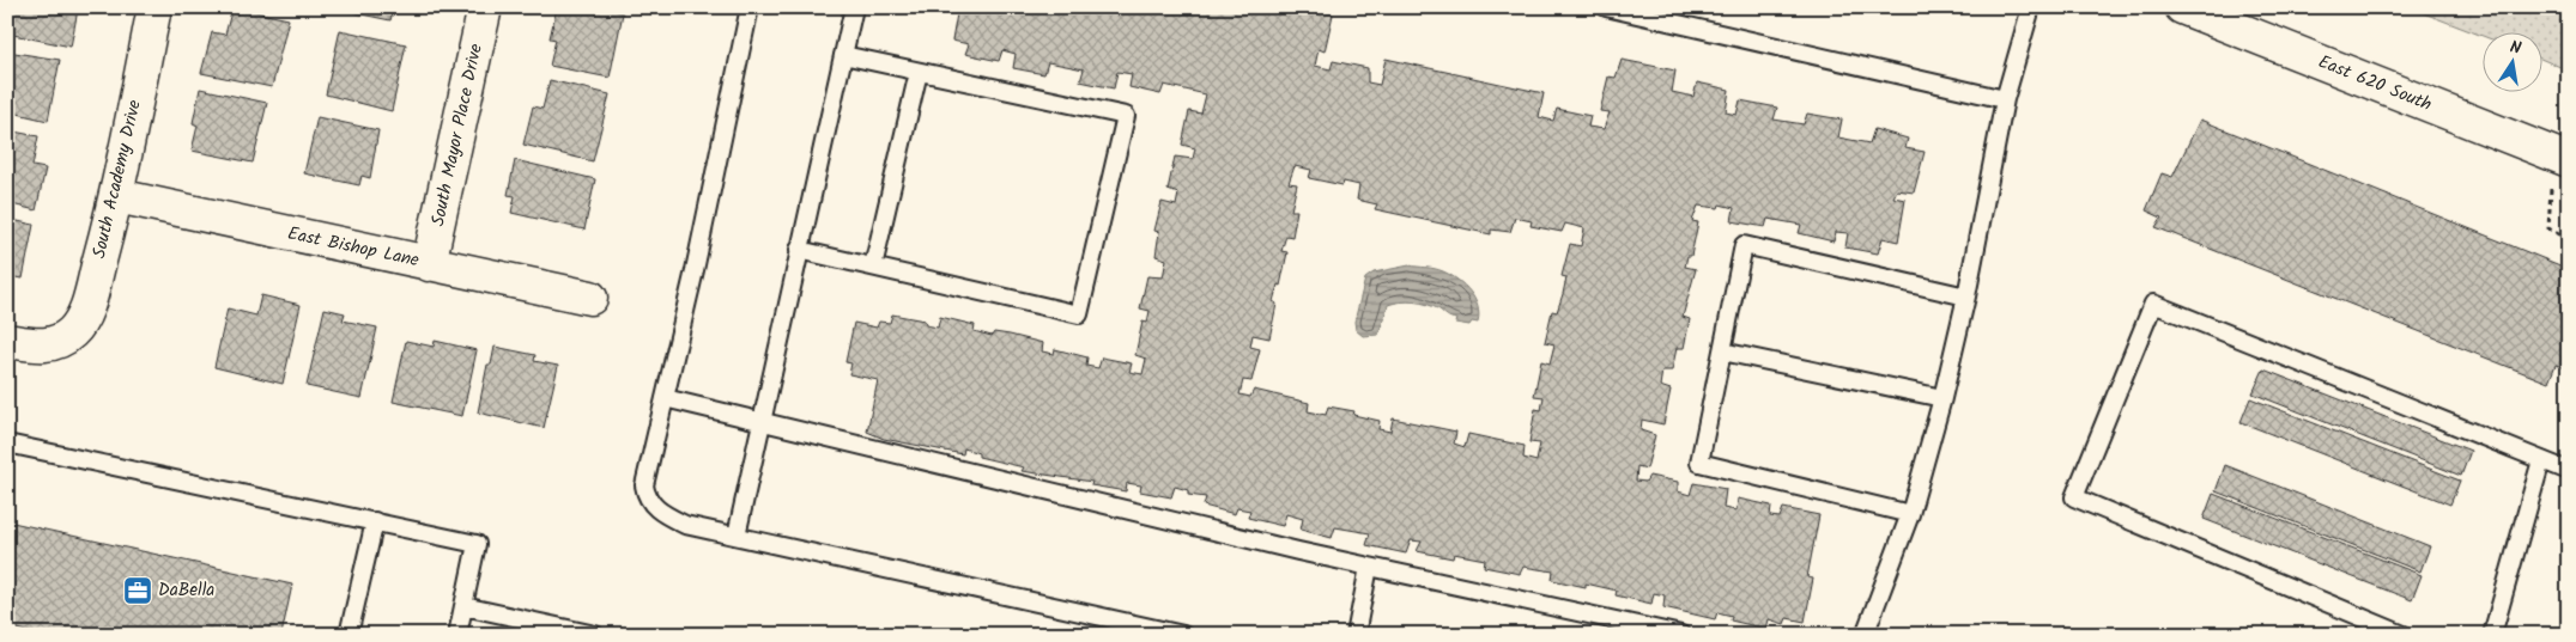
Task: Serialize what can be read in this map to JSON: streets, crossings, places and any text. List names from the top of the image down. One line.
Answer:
{"streets":{"street":["East 620 South","South Mayor Place Drive","South Academy Drive","East Bishop Lane"]},"crossings":[["South Mayor Place Drive","East Bishop Lane"],["South Academy Drive","East Bishop Lane"]],"places":{"office":["DaBella"]},"north":"top"}
